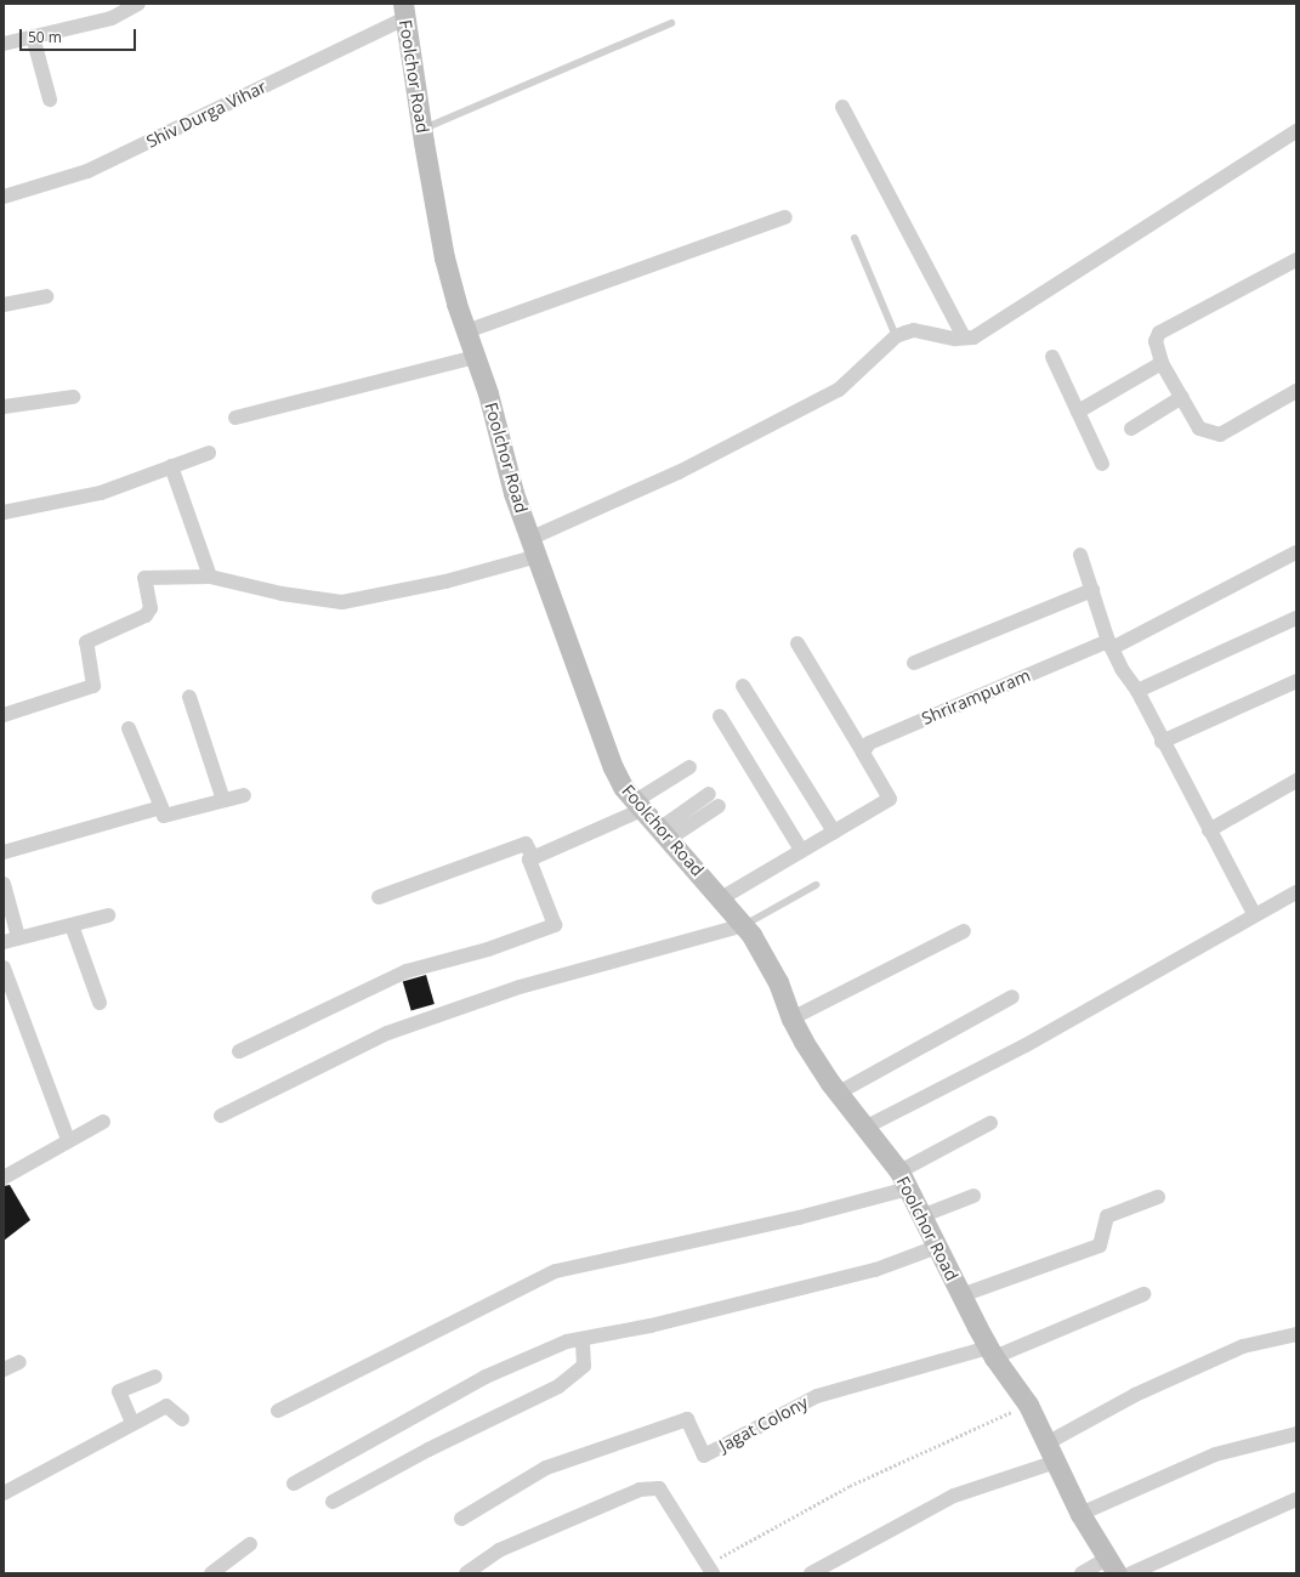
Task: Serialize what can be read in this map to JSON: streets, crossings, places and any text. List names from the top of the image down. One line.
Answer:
{"streets":{"street":["Foolchor Road","Shiv Durga Vihar","Shrirampuram","Jagat Colony"]},"crossings":[["Foolchor Road","Shiv Durga Vihar"],["Foolchor Road","Jagat Colony"]],"scale_bar":"50 m"}
